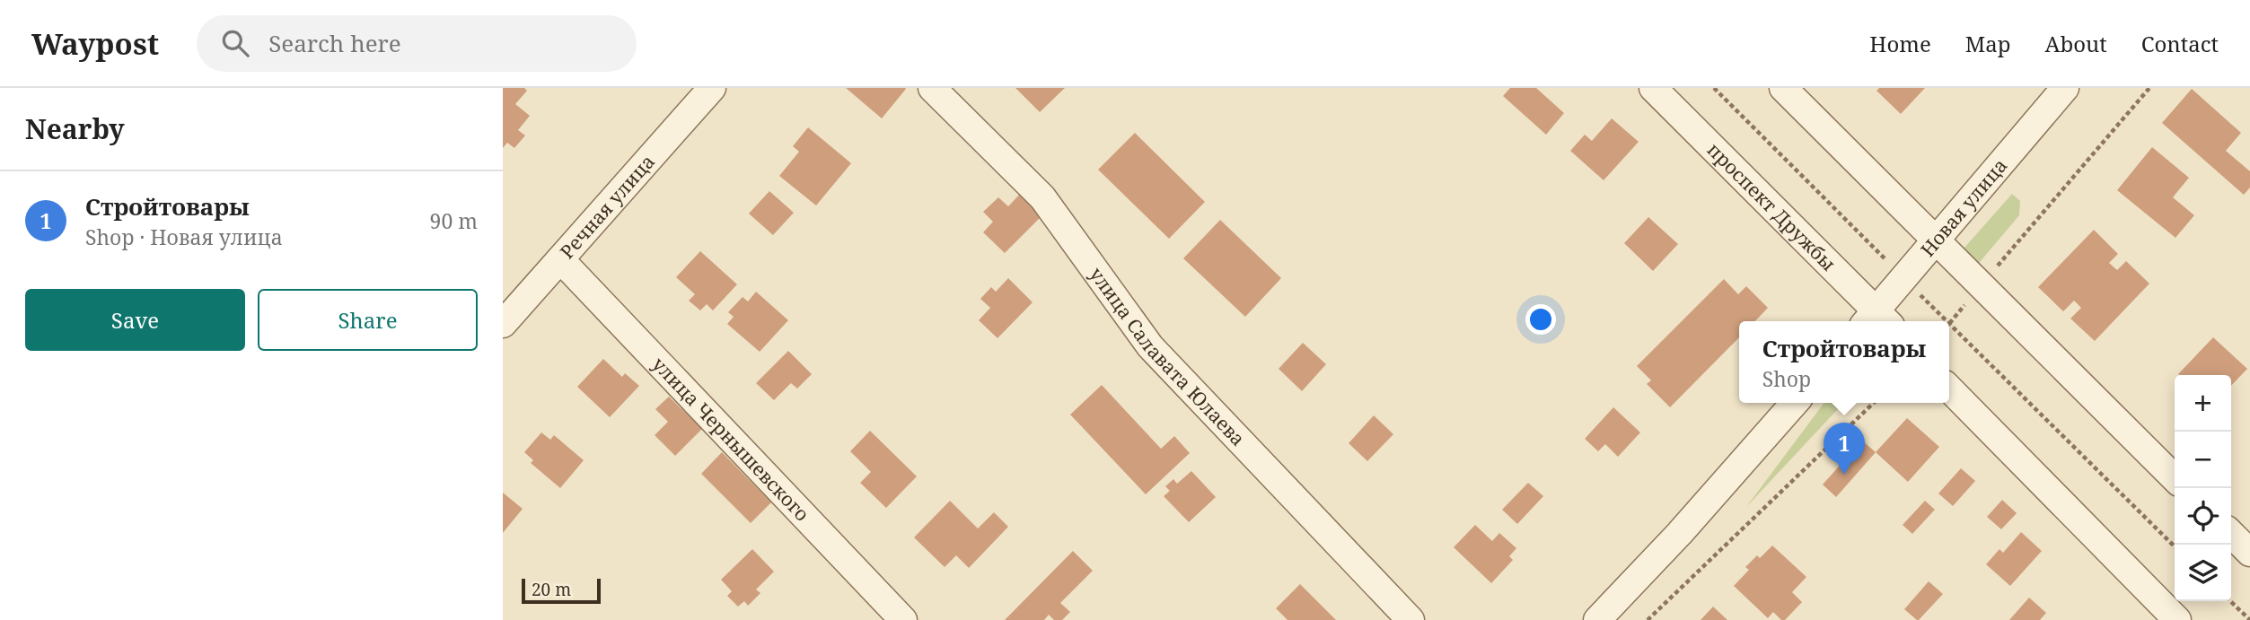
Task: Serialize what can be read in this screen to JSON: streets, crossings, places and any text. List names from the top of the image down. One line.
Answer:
{"streets":{"street":["Речная улица","проспект Дружбы","Новая улица","улица Салавата Юлаева","улица Чернышевского"]},"crossings":[["Речная улица","улица Чернышевского"],["проспект Дружбы","Новая улица"]],"scale_bar":"20 m","page":{"header":"Waypost","search":"Search here","nav":["Home","Map","About","Contact"],"heading":"Nearby","list":[{"mark":"1","name":"Стройтовары","note":"Shop · Новая улица","value":"90 m"}],"buttons":["Save","Share"],"popup":["Стройтовары","Shop"],"map_buttons":["+","−"],"pins":"1","scale":"20 m"}}
